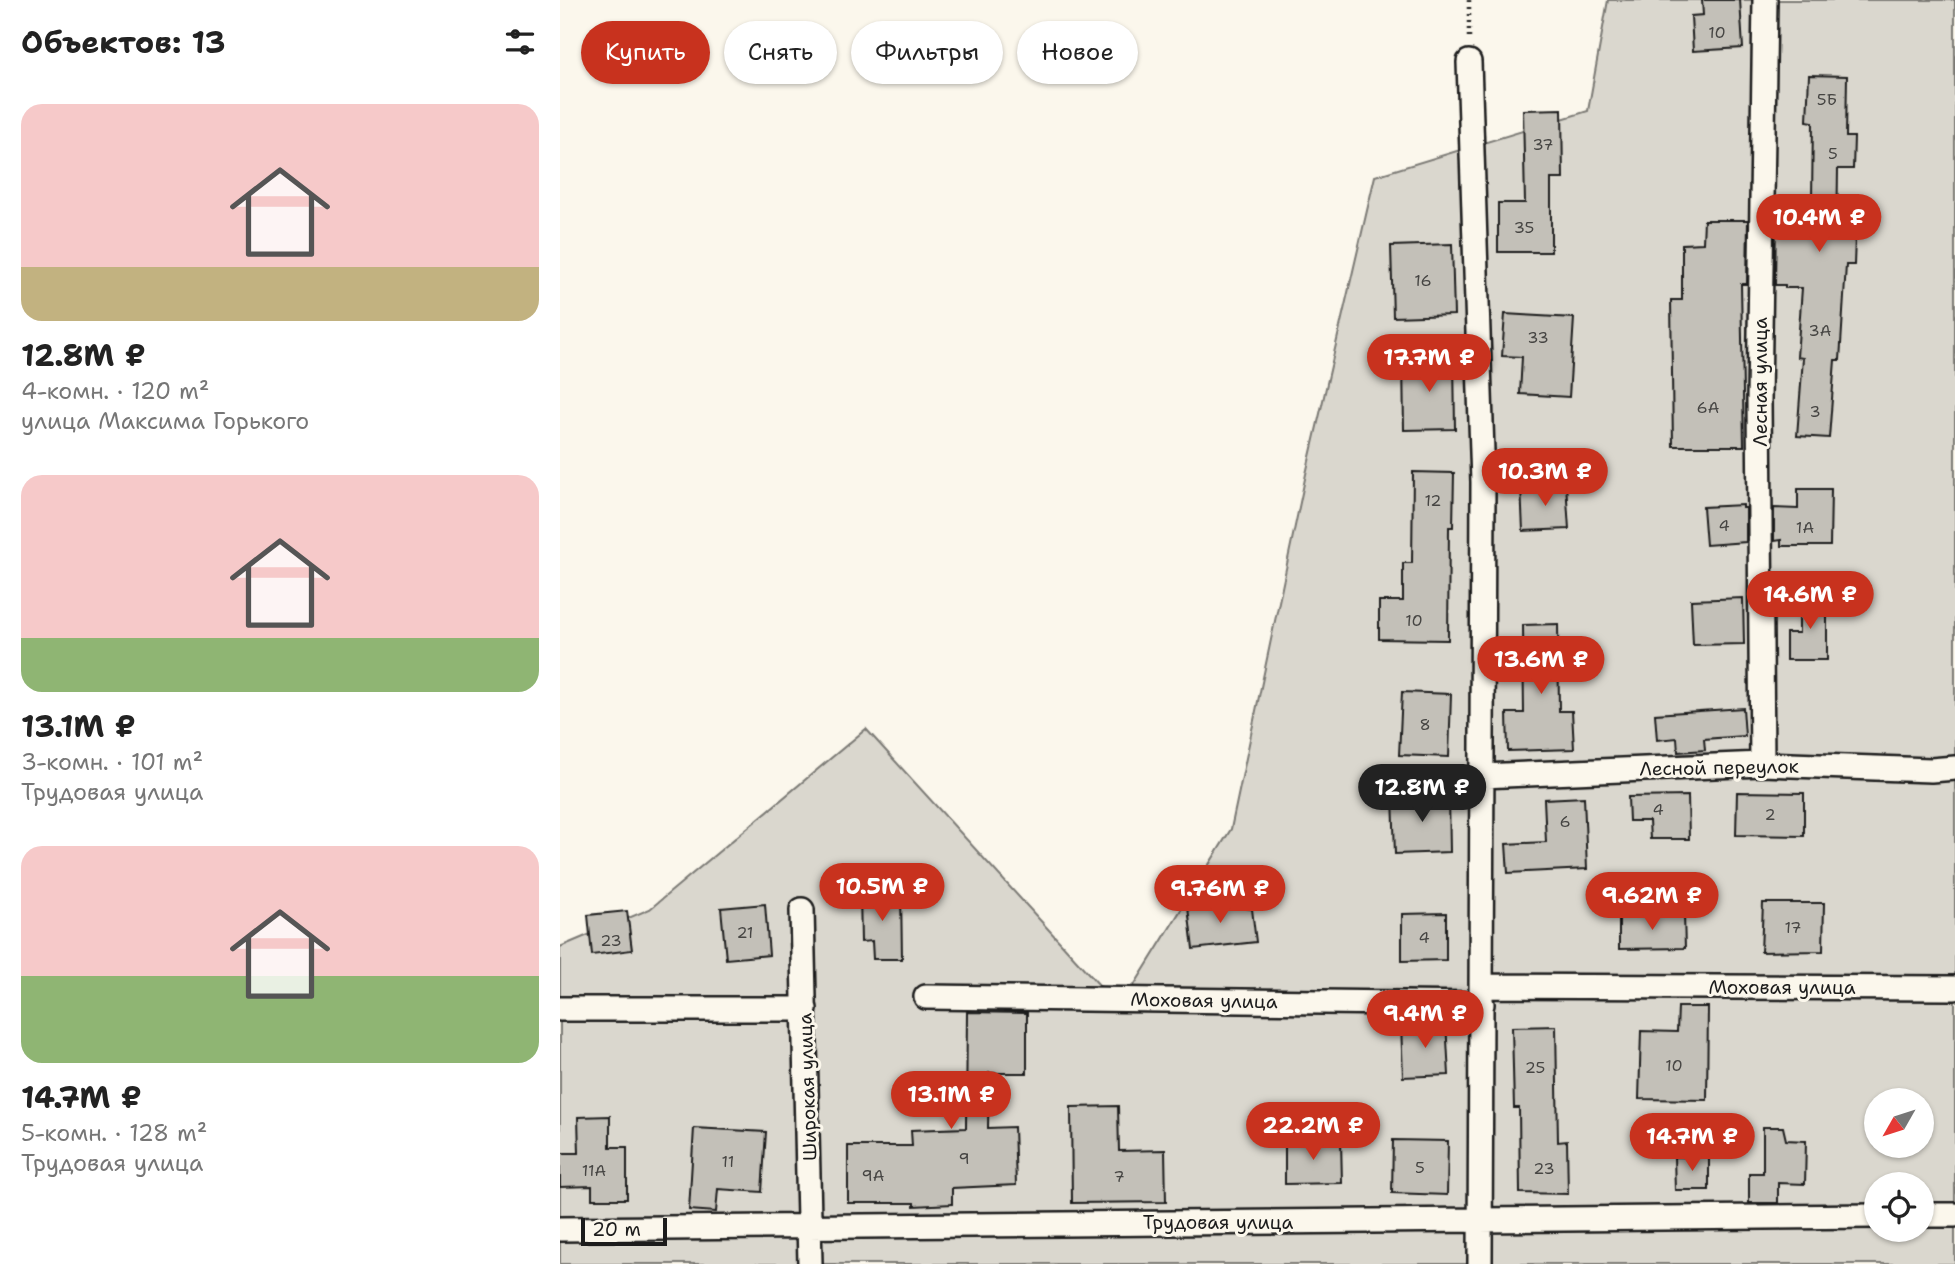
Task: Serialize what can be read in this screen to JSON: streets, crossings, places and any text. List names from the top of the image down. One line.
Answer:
{"streets":{"street":["Лесная улица","Лесной переулок","Моховая улица","Широкая улица","Трудовая улица"]},"crossings":[["Лесная улица","Лесной переулок"],["Широкая улица","Трудовая улица"]],"house_numbers":["10","5Б","37","5","35","16","3А","33","6А","3","12","4","1А","10","8","4","2","6","17","21","4","23","10","25","9","11","5","23","11А","9А","7"],"scale_bar":"20 m","north":"bottom left","page":{"heading":"Объектов: 13","chip":["Купить","Снять","Фильтры","Новое"],"list":[{"name":"12.8M ₽","note":"4-комн. · 120 m² · улица Максима Горького"},{"name":"13.1M ₽","note":"3-комн. · 101 m² · Трудовая улица"},{"name":"14.7M ₽","note":"5-комн. · 128 m² · Трудовая улица"}],"price":["10.4M ₽","17.7M ₽","10.3M ₽","14.6M ₽","13.6M ₽","12.8M ₽","10.5M ₽","9.76M ₽","9.62M ₽","9.4M ₽","13.1M ₽","22.2M ₽","14.7M ₽"],"scale":"20 m"}}
